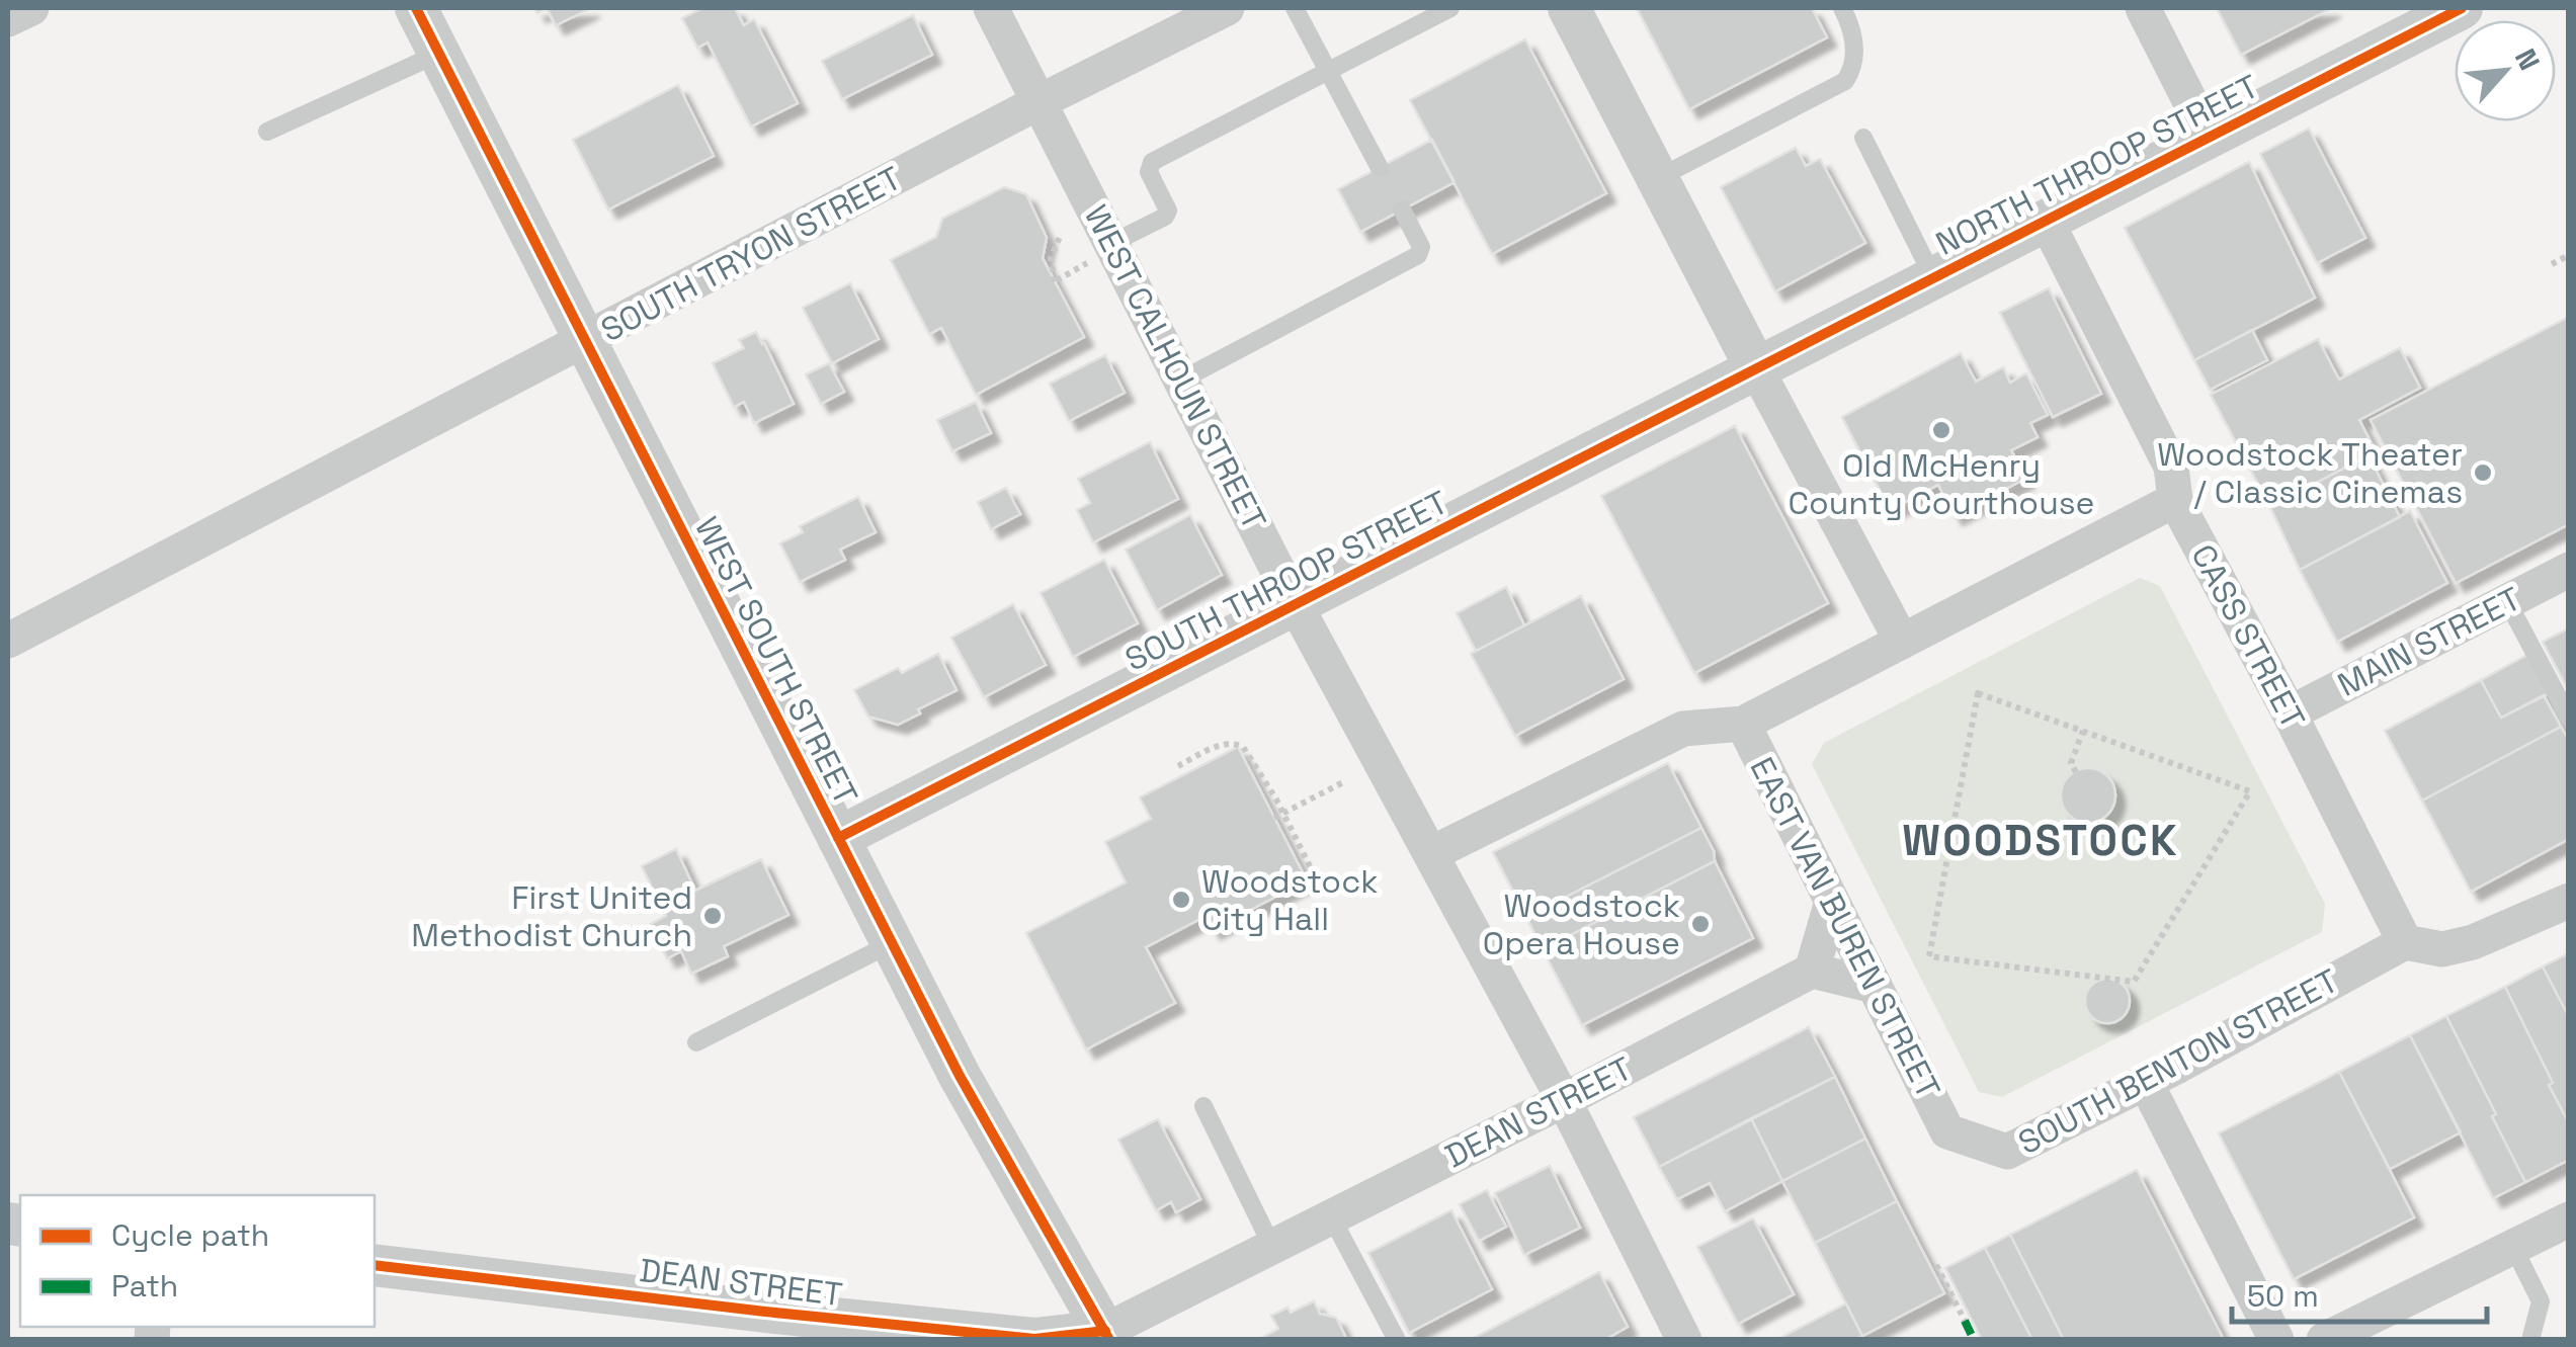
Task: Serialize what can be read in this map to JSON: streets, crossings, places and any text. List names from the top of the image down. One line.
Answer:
{"streets":{"street":["NORTH THROOP STREET","SOUTH TRYON STREET","WEST CALHOUN STREET","SOUTH THROOP STREET","CASS STREET","MAIN STREET","WEST SOUTH STREET","EAST VAN BUREN STREET","SOUTH BENTON STREET","DEAN STREET"]},"crossings":[["NORTH THROOP STREET","SOUTH THROOP STREET"],["NORTH THROOP STREET","CASS STREET"],["SOUTH TRYON STREET","WEST CALHOUN STREET"],["SOUTH TRYON STREET","WEST SOUTH STREET"],["WEST CALHOUN STREET","SOUTH THROOP STREET"],["WEST CALHOUN STREET","DEAN STREET"],["SOUTH THROOP STREET","WEST SOUTH STREET"],["CASS STREET","MAIN STREET"],["CASS STREET","SOUTH BENTON STREET"],["WEST SOUTH STREET","DEAN STREET"],["EAST VAN BUREN STREET","SOUTH BENTON STREET"]],"districts":["WOODSTOCK"],"places":["Old McHenry County Courthouse","Woodstock Theater / Classic Cinemas","Woodstock City Hall","First United Methodist Church","Woodstock Opera House"],"legend":["Cycle path","Path"],"scale_bar":"50 m","north":"top right"}
